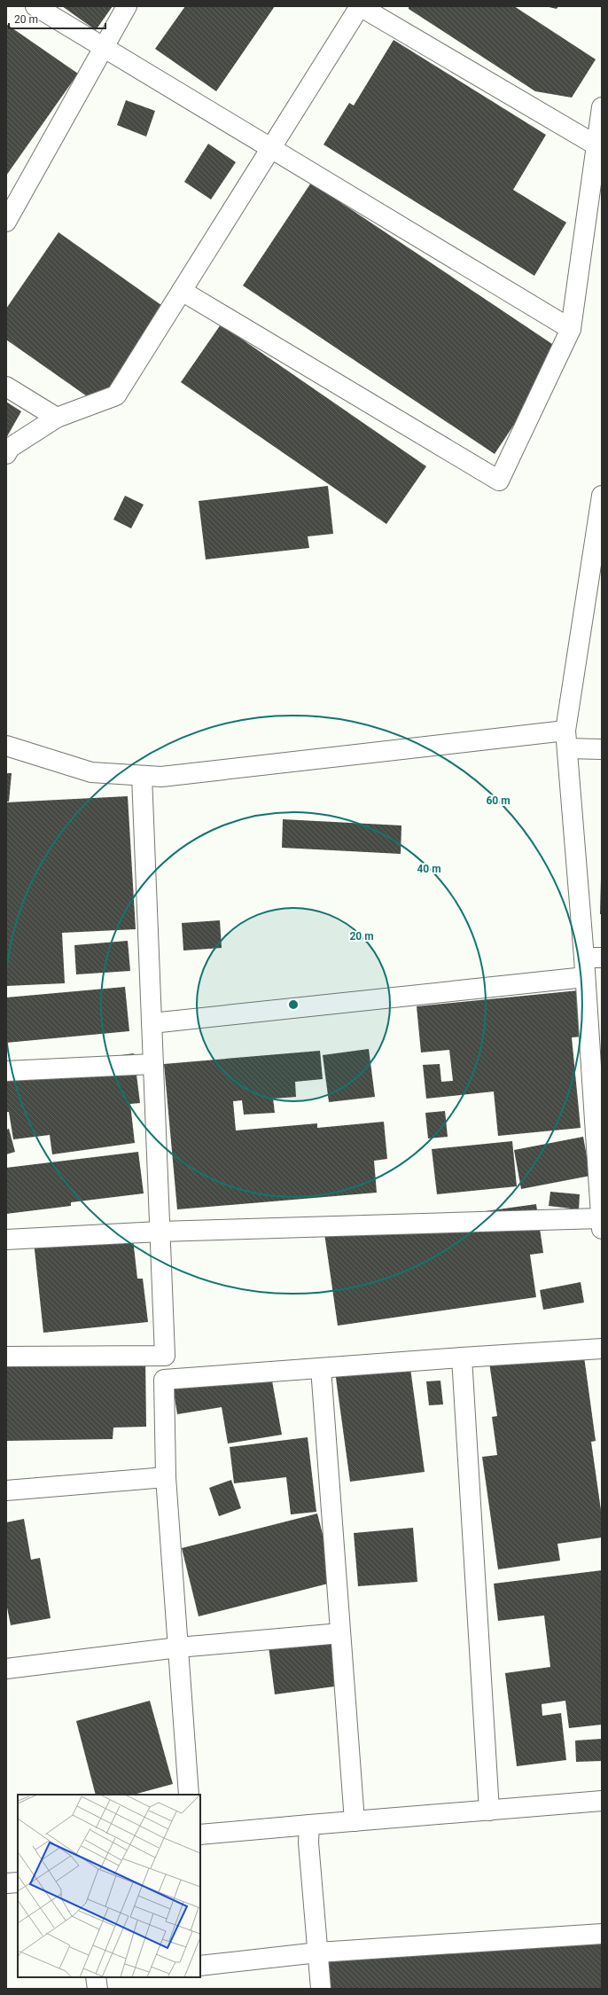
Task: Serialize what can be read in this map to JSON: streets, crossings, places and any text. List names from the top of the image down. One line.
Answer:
{"scale_bar":"20 m","rings":["60 m","40 m","20 m"]}
